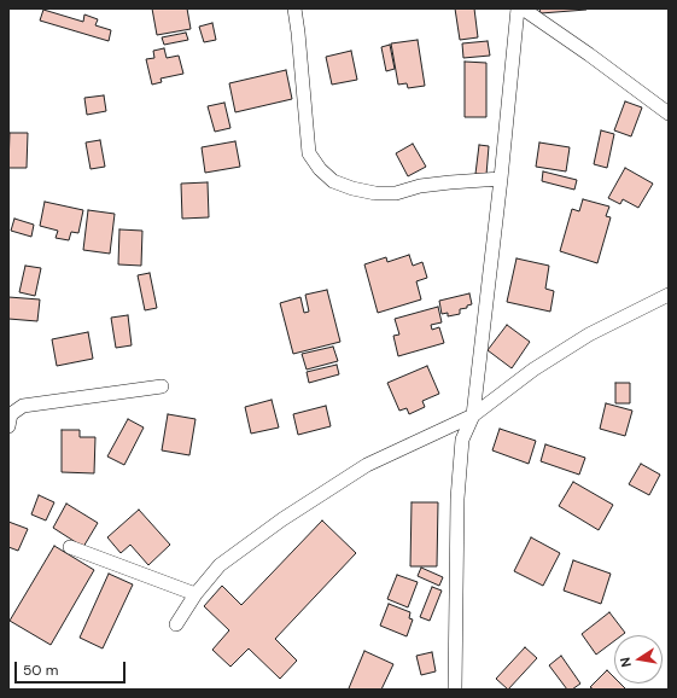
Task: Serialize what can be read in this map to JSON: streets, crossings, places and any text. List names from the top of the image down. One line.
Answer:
{"scale_bar":"50 m","north":"left"}
